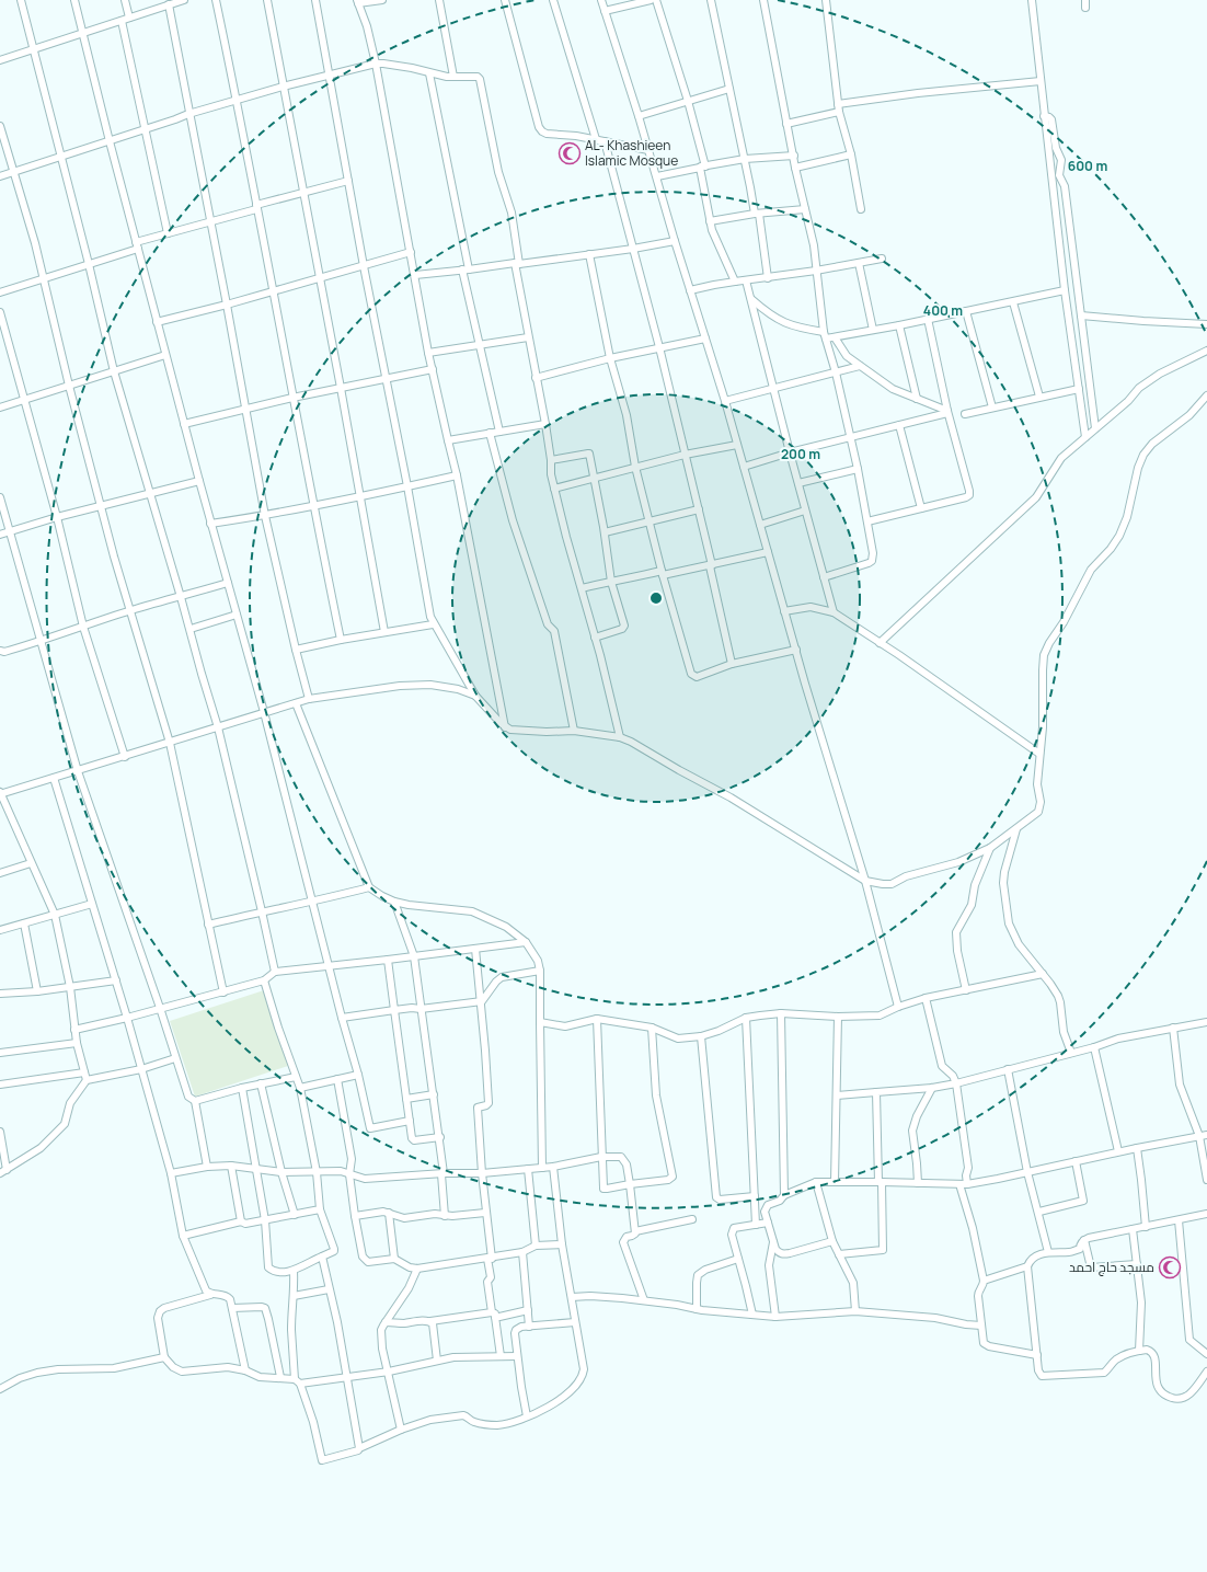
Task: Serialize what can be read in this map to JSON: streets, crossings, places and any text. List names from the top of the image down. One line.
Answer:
{"places":{"mosque":["AL- Khashieen Islamic Mosque","مسجد حاج احمد"]},"rings":["600 m","400 m","200 m"]}
